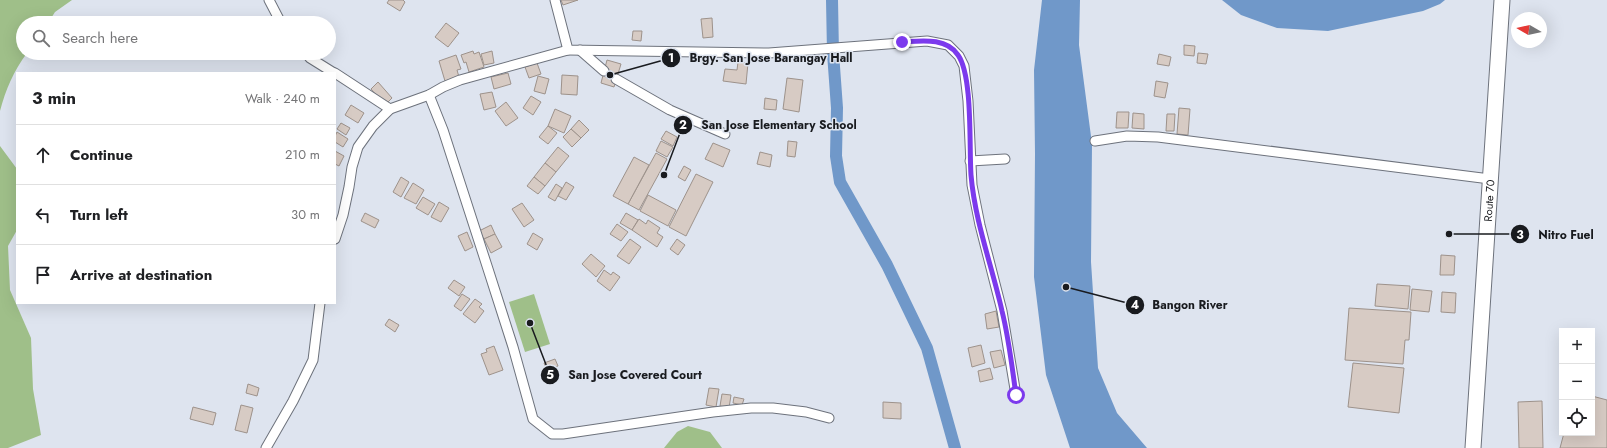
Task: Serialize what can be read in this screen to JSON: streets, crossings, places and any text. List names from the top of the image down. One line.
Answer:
{"streets":{"highway":["Route 70"]},"places":["Brgy. San Jose Barangay Hall","San Jose Elementary School","Nitro Fuel","Bangon River","San Jose Covered Court"],"north":"left","page":{"search":"Search here","heading":["3 min","Walk · 240 m"],"list":[["Continue","210 m"],["Turn left","30 m"],"Arrive at destination"],"map_buttons":["+","−"]}}
